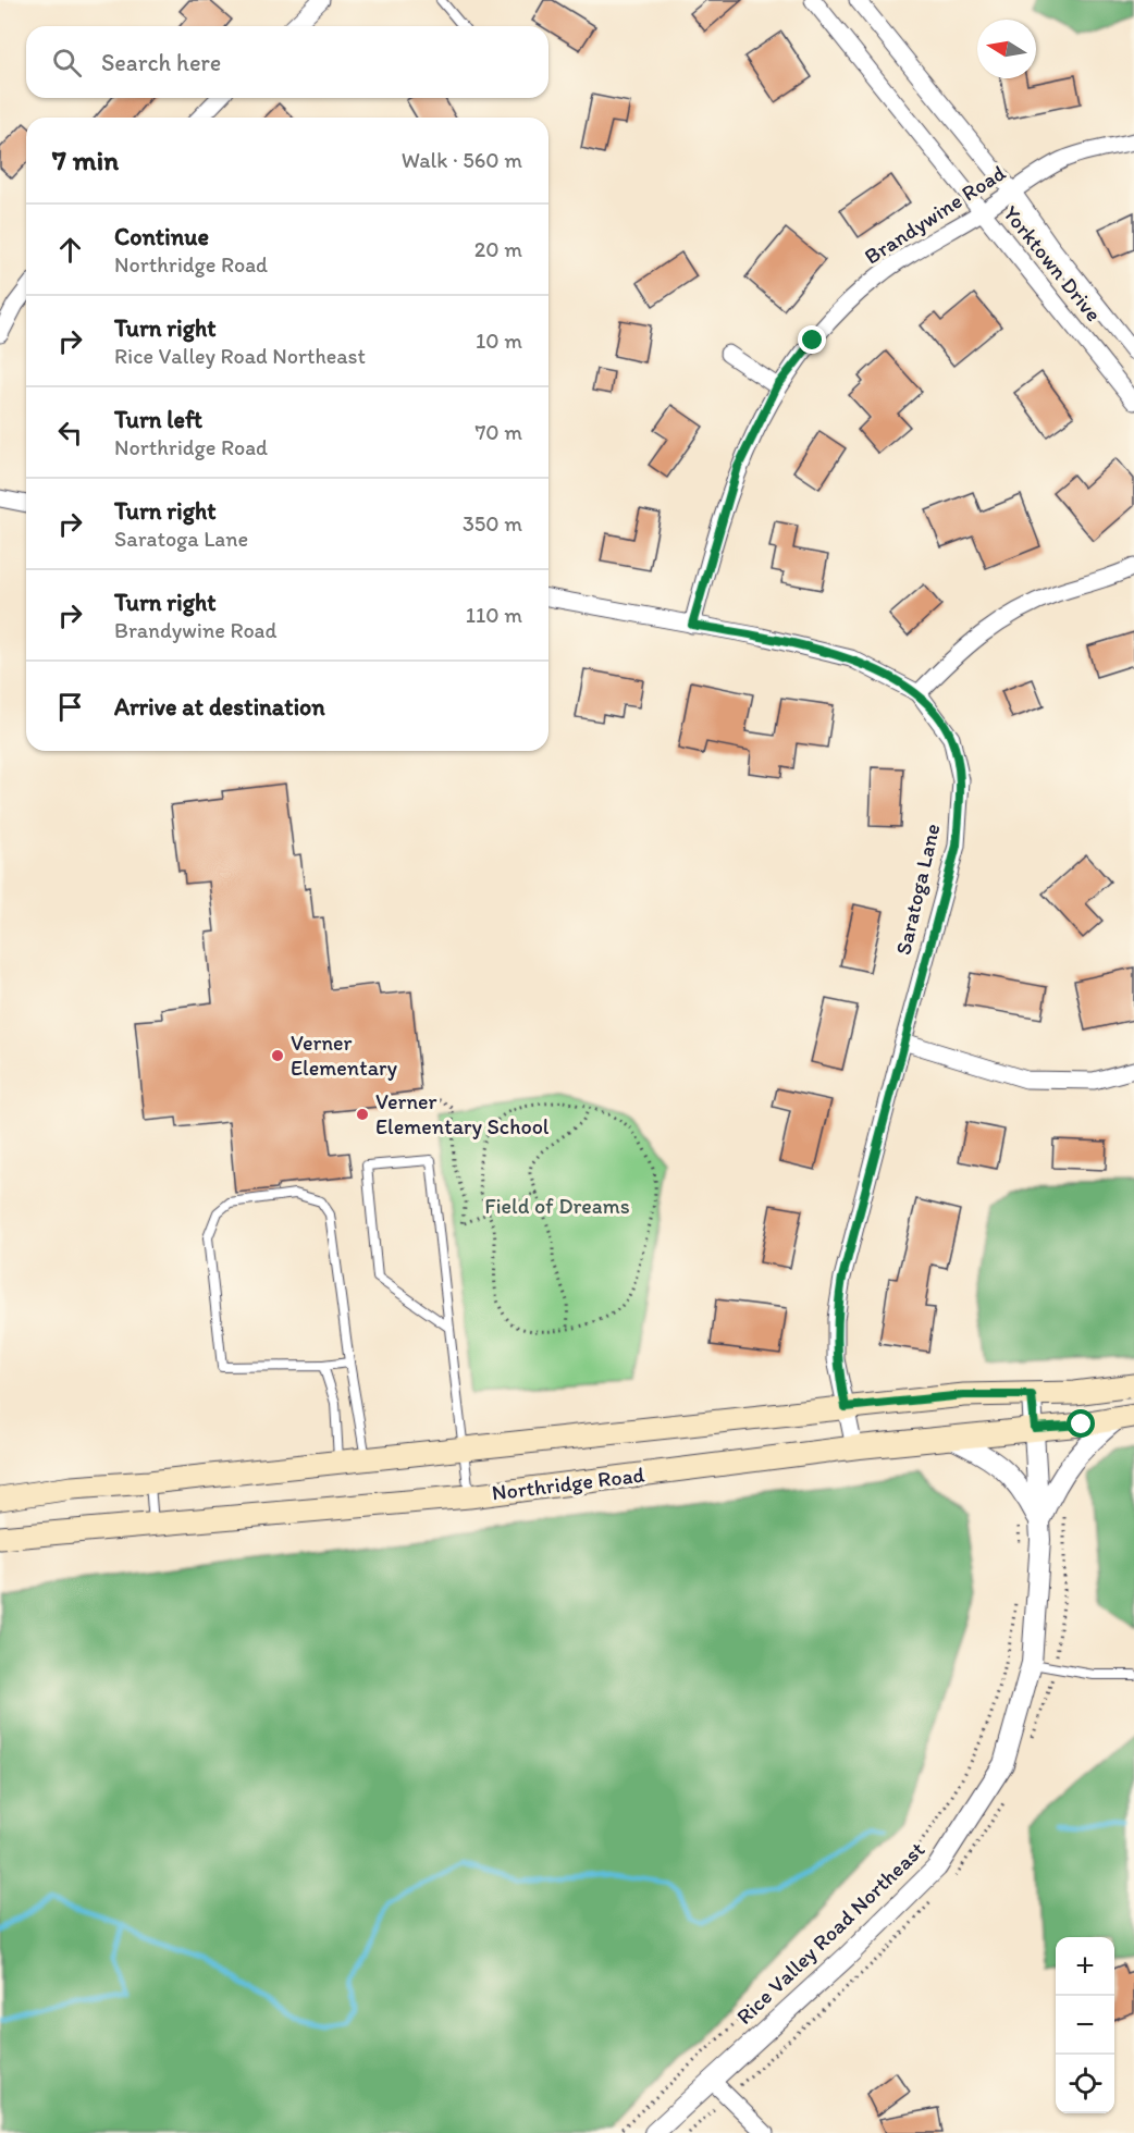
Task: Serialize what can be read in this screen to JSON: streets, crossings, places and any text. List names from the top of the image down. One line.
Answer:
{"streets":{"main road":["Northridge Road"],"street":["Brandywine Road","Yorktown Drive","Saratoga Lane","Rice Valley Road Northeast"]},"crossings":[["Brandywine Road","Yorktown Drive"],["Brandywine Road","Saratoga Lane"],["Saratoga Lane","Northridge Road"],["Northridge Road","Rice Valley Road Northeast"]],"parks":["Field of Dreams"],"places":["Verner Elementary","Verner Elementary School"],"north":"left","page":{"search":"Search here","heading":["7 min","Walk · 560 m"],"list":[["Continue","Northridge Road","20 m"],["Turn right","Rice Valley Road Northeast","10 m"],["Turn left","Northridge Road","70 m"],["Turn right","Saratoga Lane","350 m"],["Turn right","Brandywine Road","110 m"],"Arrive at destination"],"map_buttons":["+","−"]}}
